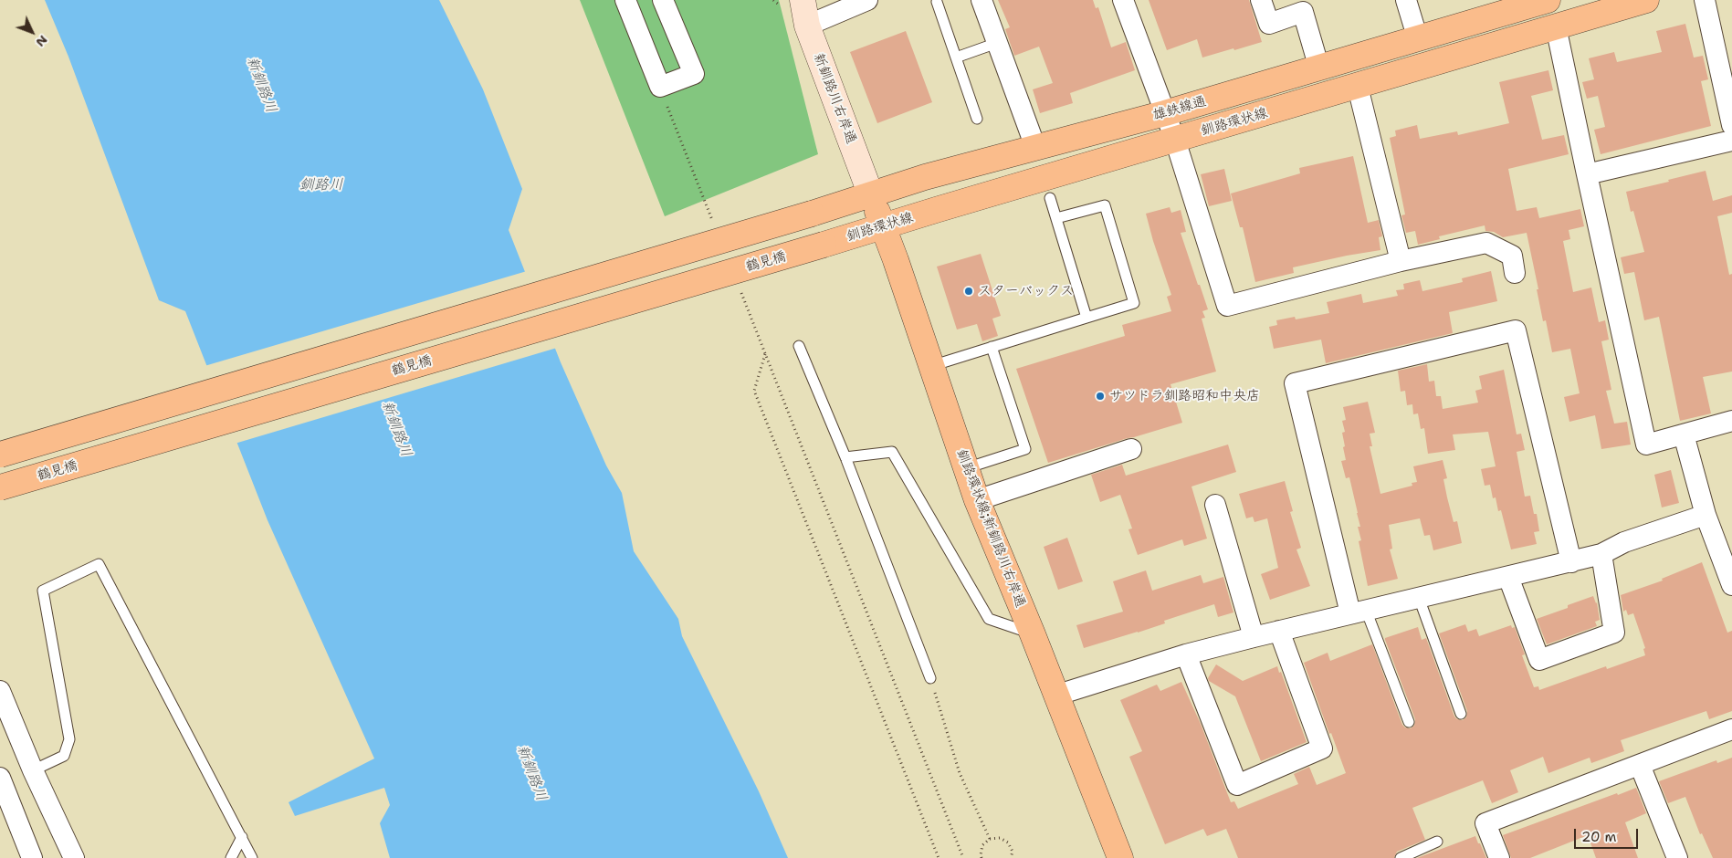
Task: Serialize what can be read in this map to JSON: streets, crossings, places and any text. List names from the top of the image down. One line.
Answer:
{"streets":{"main road":["雄鉄線通","釧路環状線","鶴見橋","釧路環状線;新釧路川右岸通"],"street":["新釧路川右岸通"]},"crossings":[["新釧路川右岸通","雄鉄線通"],["新釧路川右岸通","釧路環状線;新釧路川右岸通"],["雄鉄線通","釧路環状線;新釧路川右岸通"],["釧路環状線","鶴見橋"],["釧路環状線","釧路環状線;新釧路川右岸通"]],"water":["新釧路川","釧路川"],"places":["スターバックス","サツドラ釧路昭和中央店"],"scale_bar":"20 m","north":"bottom right"}
